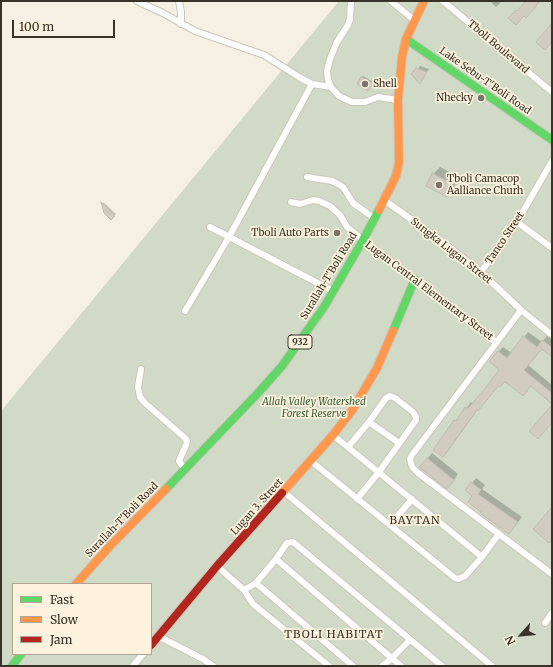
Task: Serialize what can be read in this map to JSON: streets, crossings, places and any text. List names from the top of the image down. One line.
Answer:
{"streets":{"main road":["Lake Sebu-T'Boli Road","Surallah-T'Boli Road","932","Lugan 3. Street"],"street":["Tboli Boulevard","Tanco Street","Sungka Lugan Street","Lugan Central Elementary Street"]},"crossings":[["Lake Sebu-T'Boli Road","Surallah-T'Boli Road"],["Lake Sebu-T'Boli Road","932"],["Tanco Street","Sungka Lugan Street"],["Sungka Lugan Street","Surallah-T'Boli Road"],["Surallah-T'Boli Road","Lugan Central Elementary Street"],["Surallah-T'Boli Road","932"],["Lugan Central Elementary Street","Lugan 3. Street"]],"districts":["BAYTAN","TBOLI HABITAT"],"parks":["Allah Valley Watershed Forest Reserve"],"places":["Shell","Nhecky","Tboli Camacop Aalliance Churh","Tboli Auto Parts"],"legend":["Fast","Slow","Jam"],"scale_bar":"100 m","north":"bottom left"}
